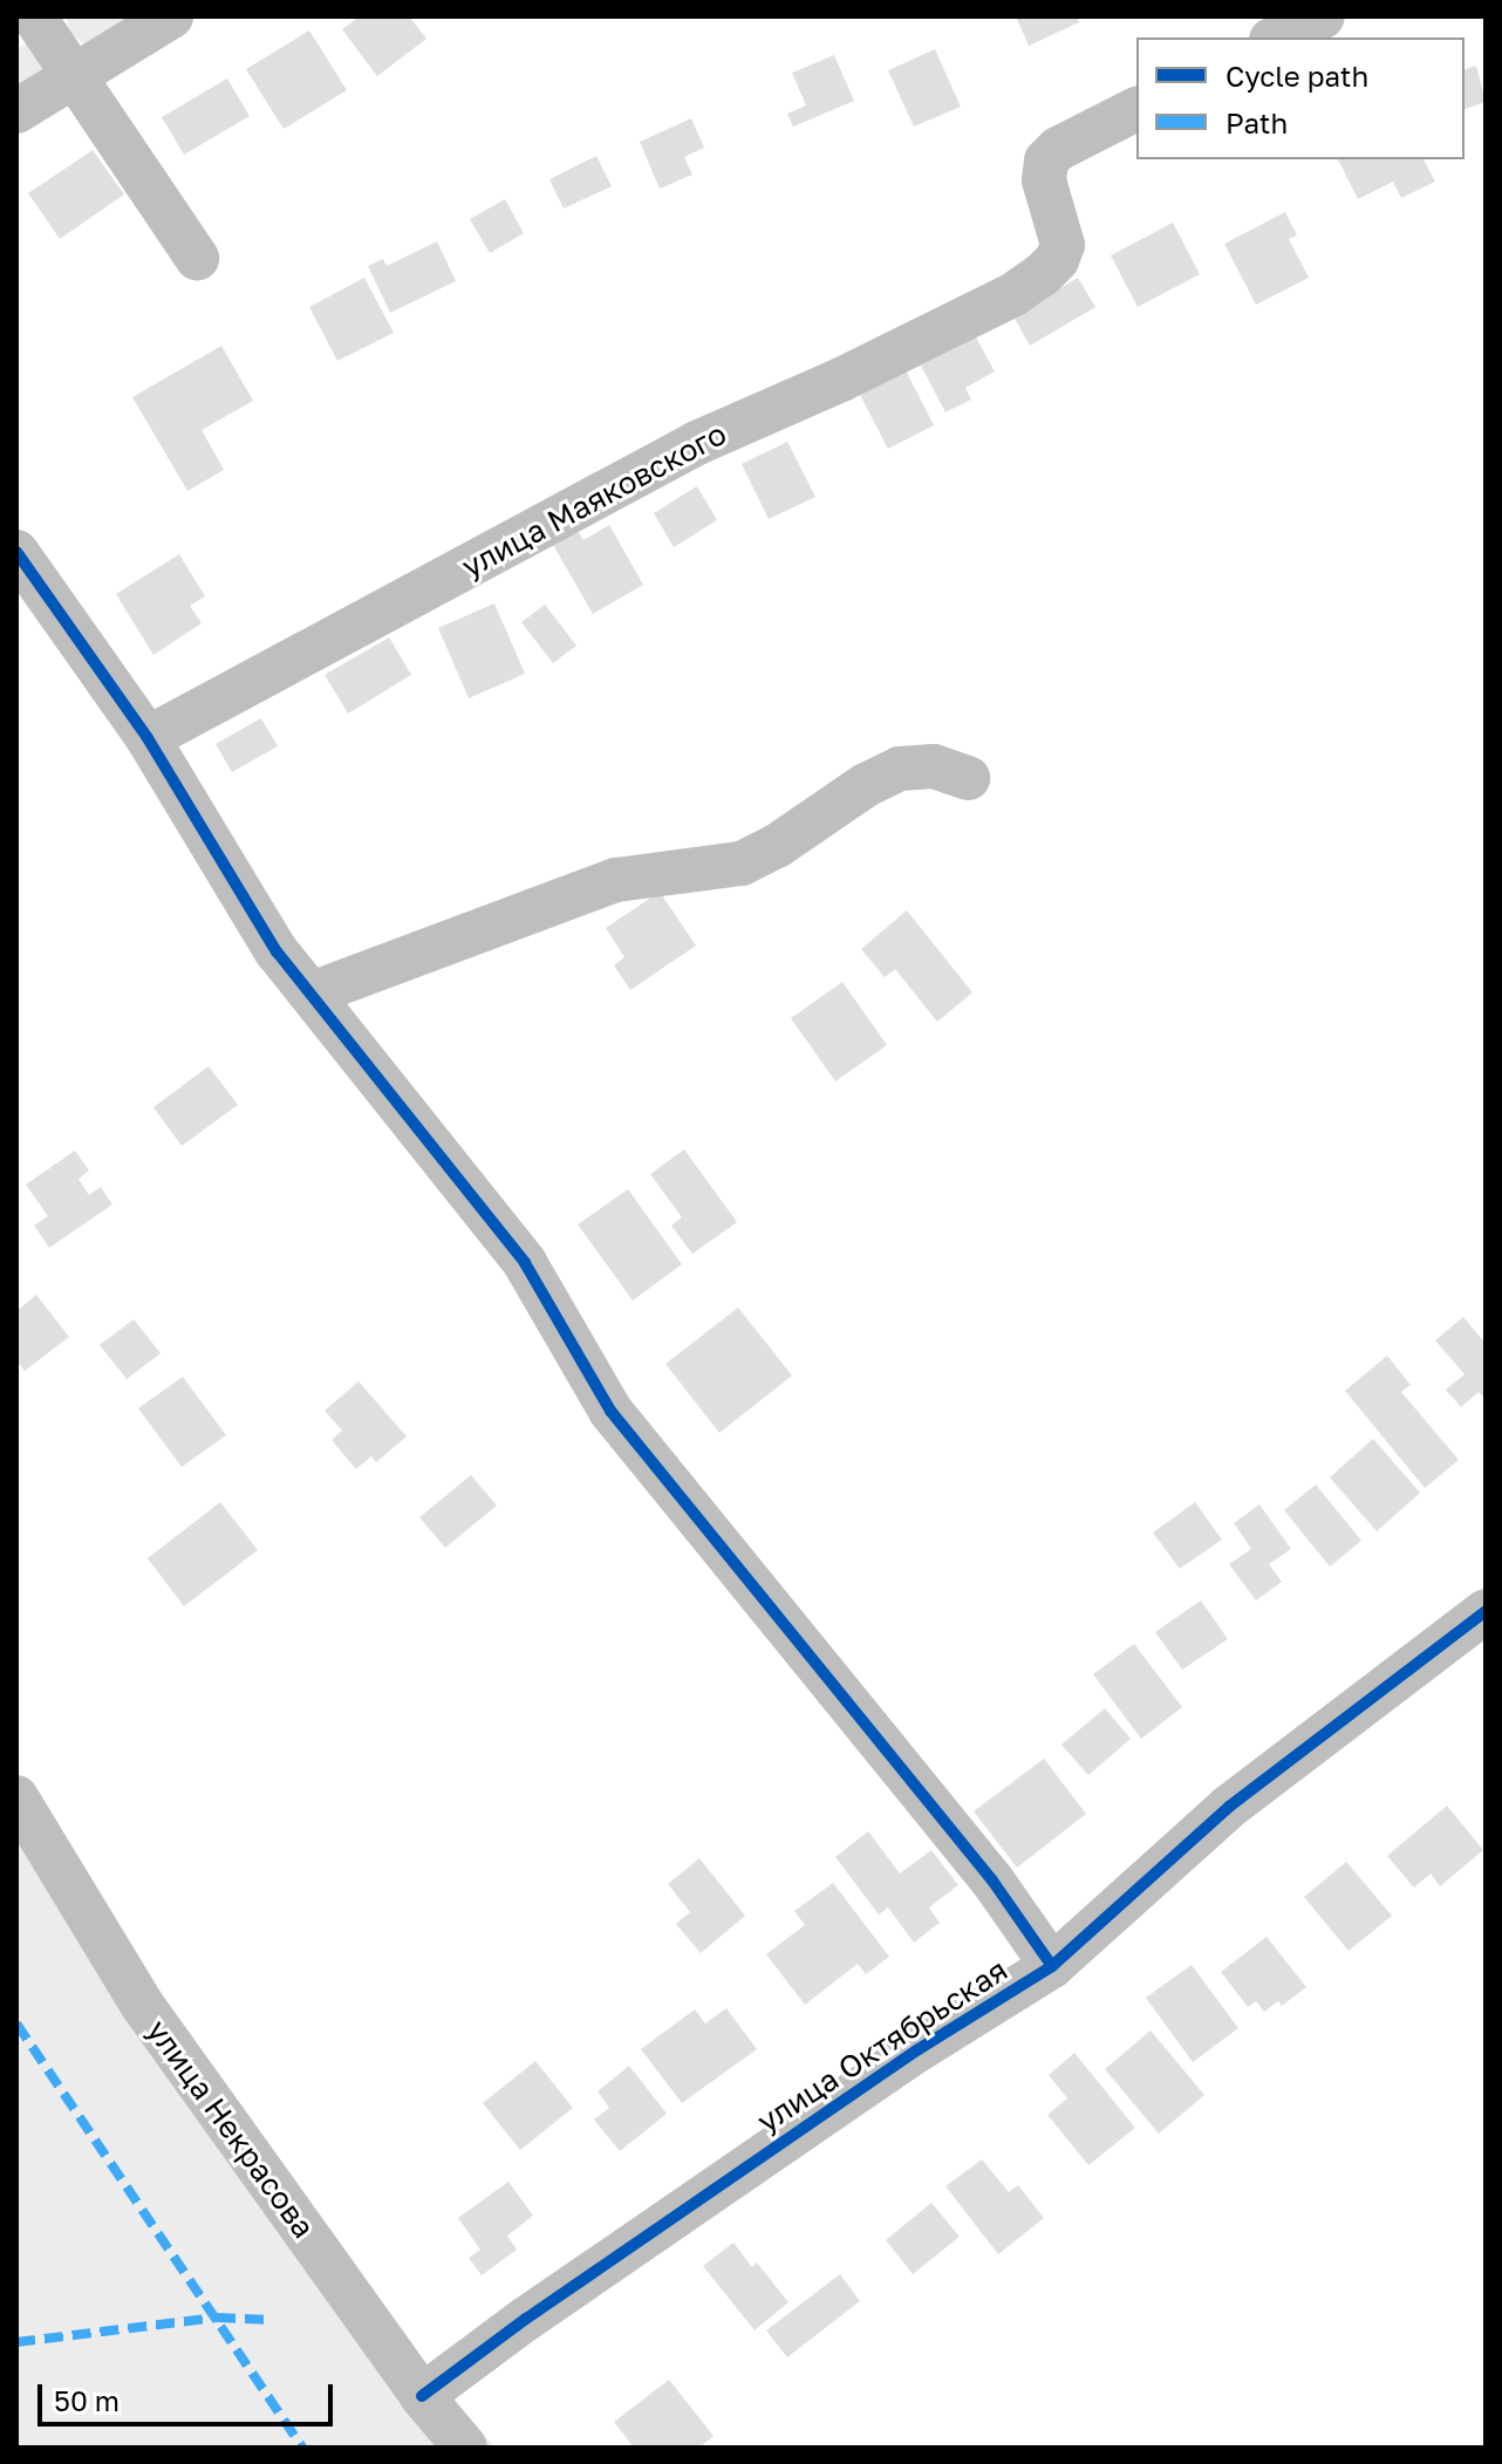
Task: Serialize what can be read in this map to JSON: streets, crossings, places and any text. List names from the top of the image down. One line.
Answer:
{"streets":{"street":["улица Маяковского","улица Октябрьская","улица Некрасова"]},"crossings":[["улица Октябрьская","улица Некрасова"]],"legend":["Cycle path","Path"],"scale_bar":"50 m"}
